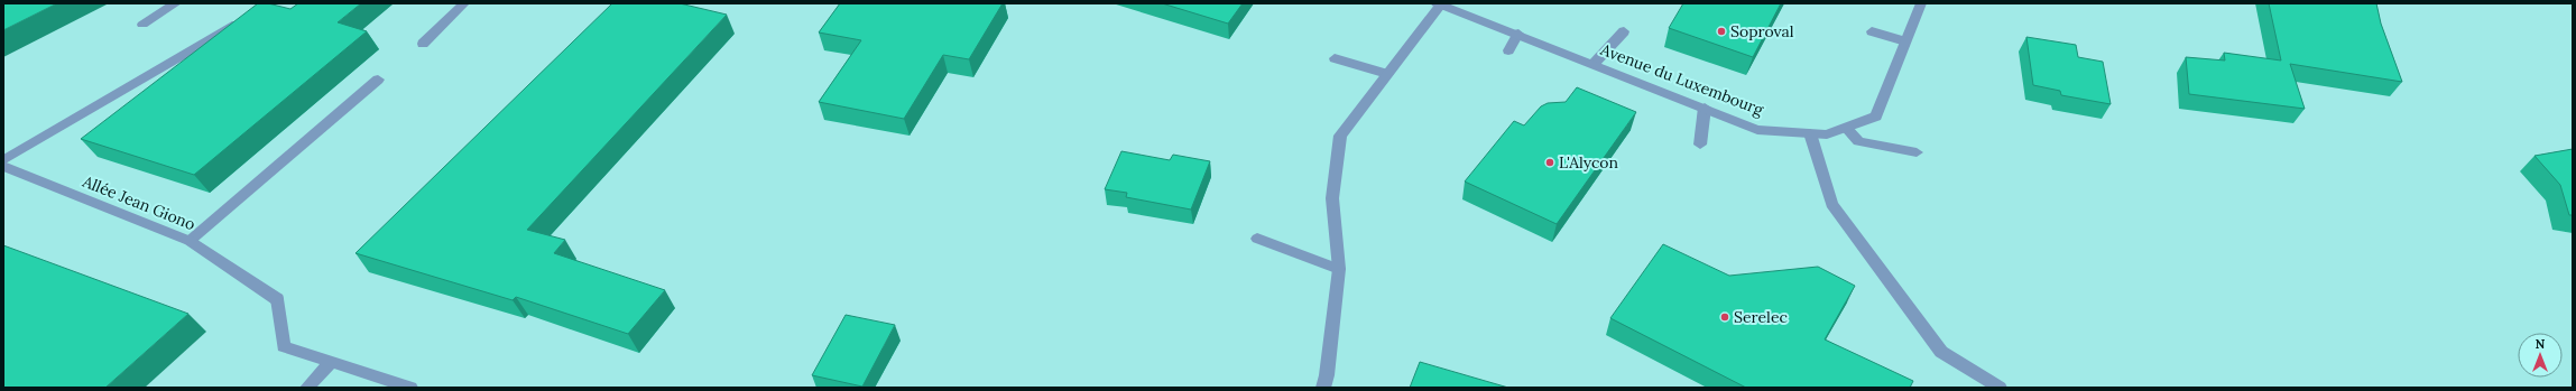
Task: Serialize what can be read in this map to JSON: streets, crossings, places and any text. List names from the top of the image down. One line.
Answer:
{"streets":{"street":["Avenue du Luxembourg","Allée Jean Giono"]},"places":["Soproval","L'Alycon","Serelec"],"north":"top"}
